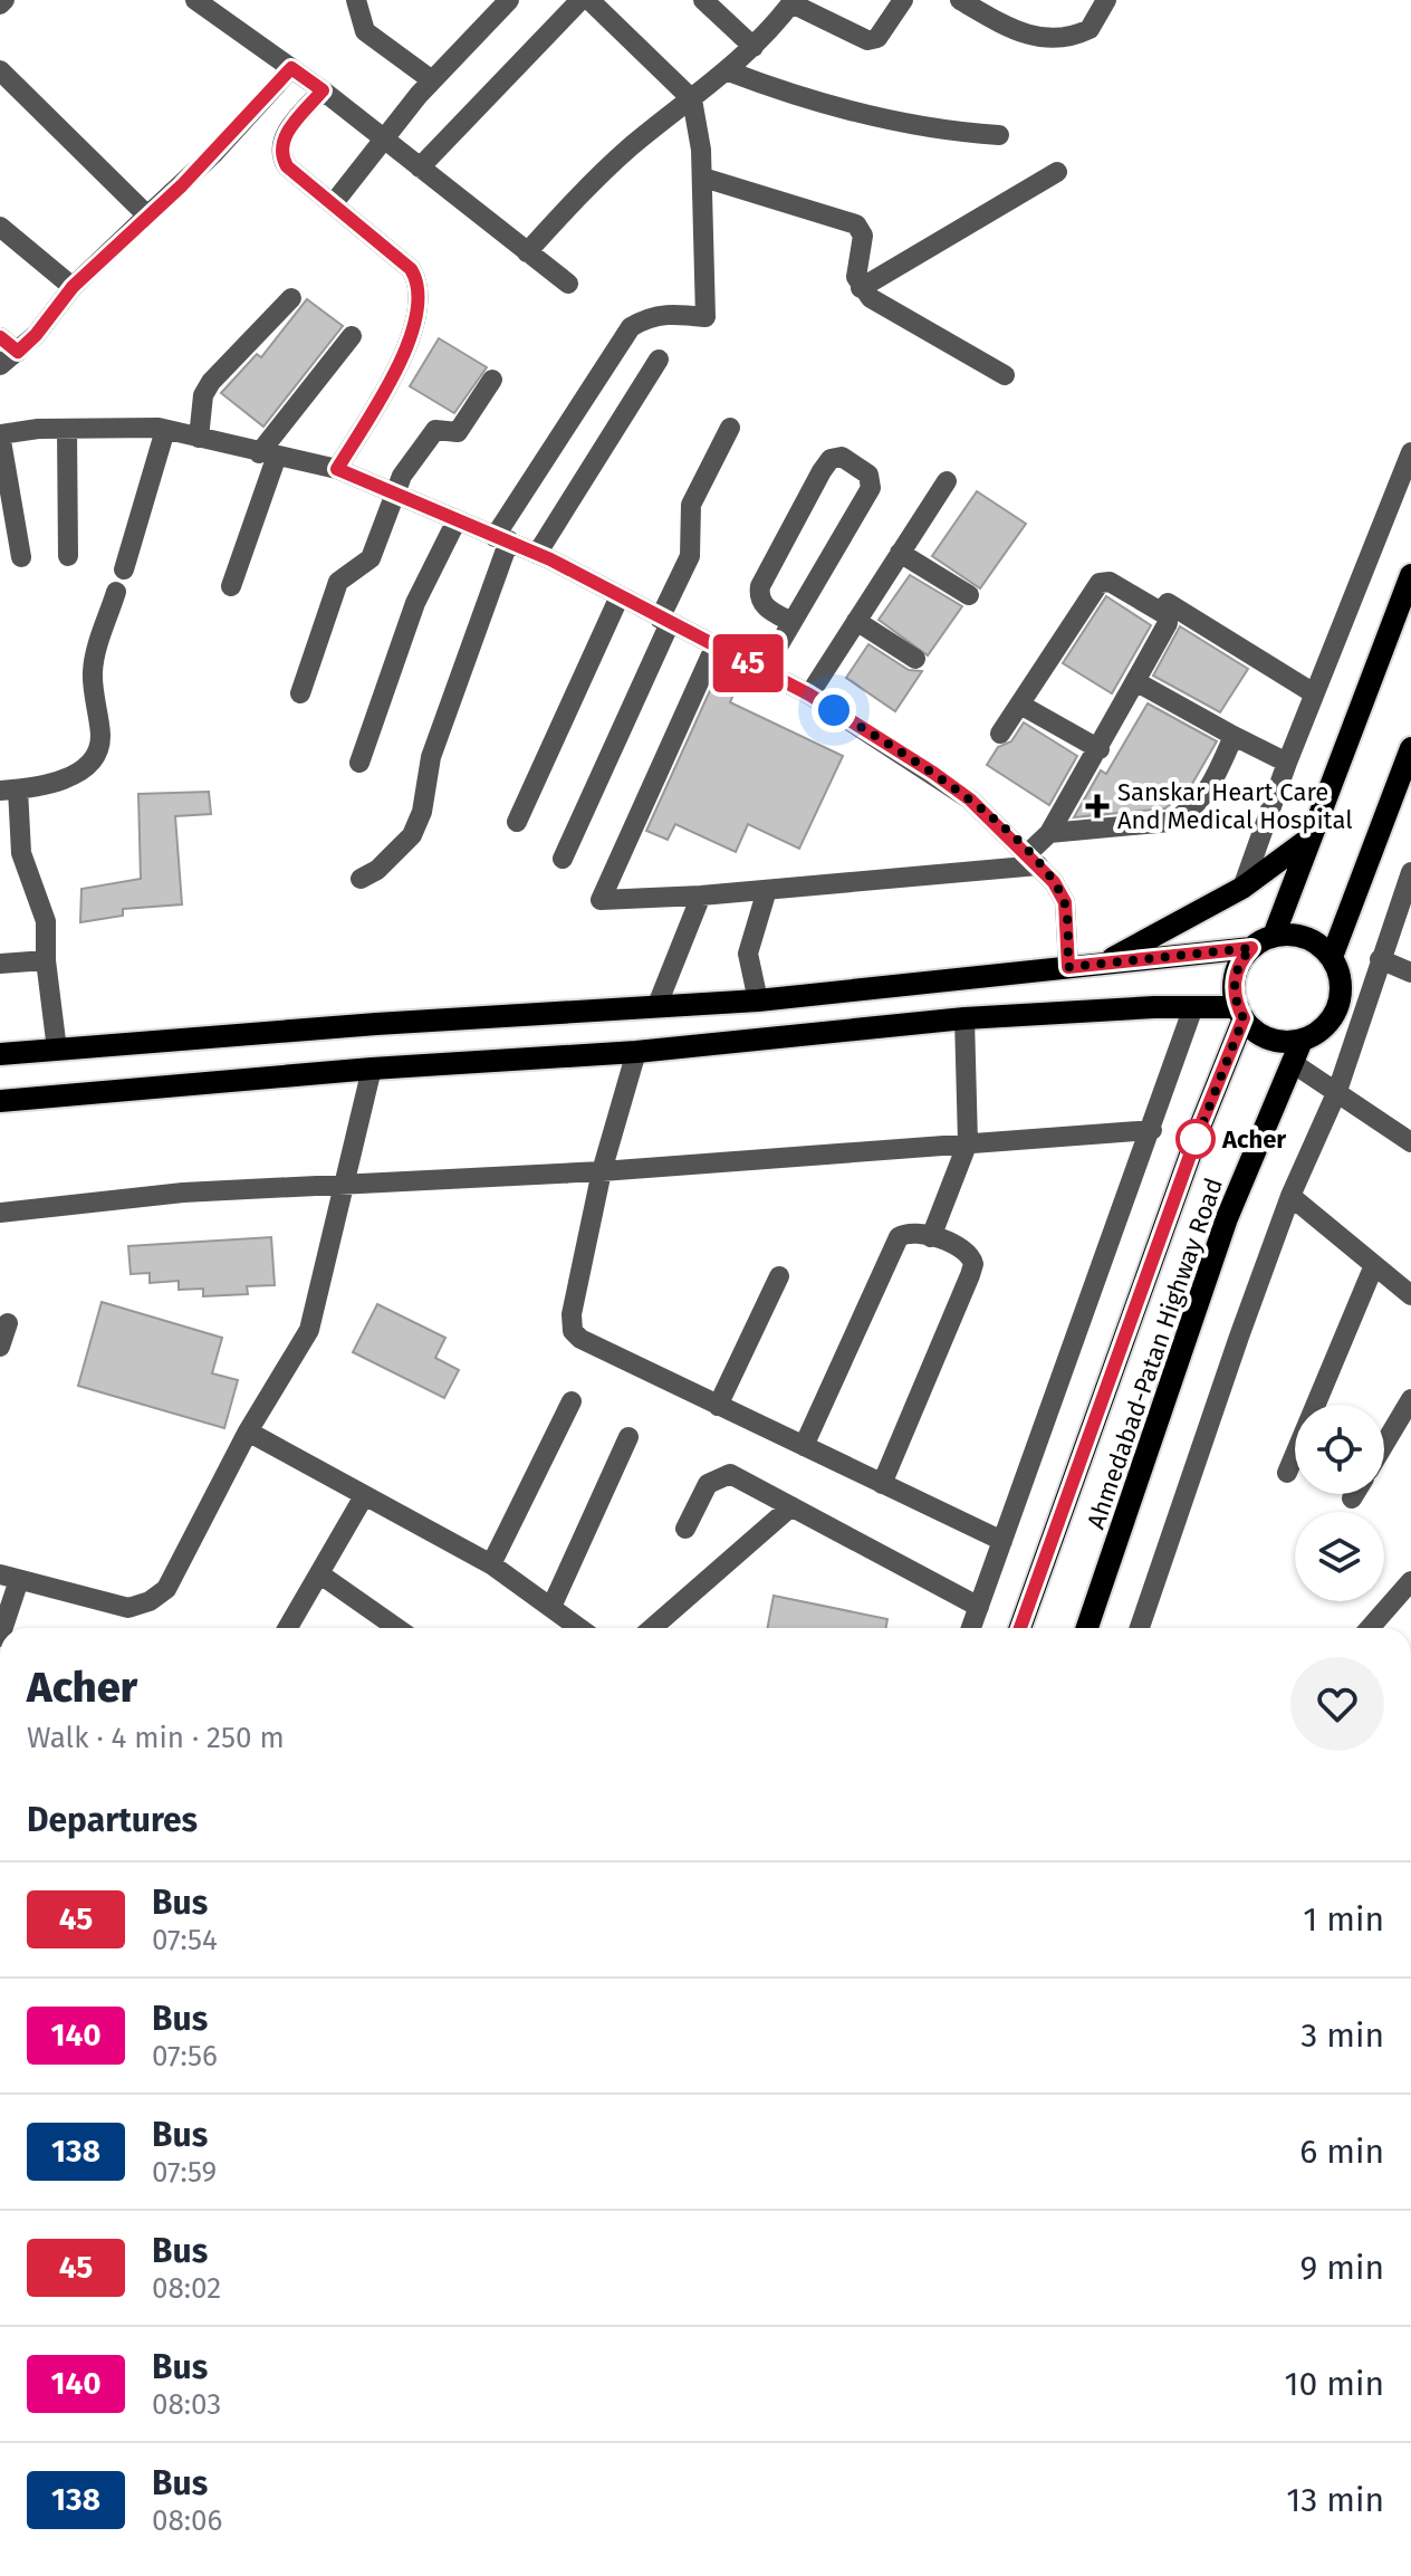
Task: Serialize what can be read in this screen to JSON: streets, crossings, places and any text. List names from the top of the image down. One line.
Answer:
{"streets":{"main road":["Ahmedabad-Patan Highway Road"]},"places":{"health":["Sanskar Heart Care And Medical Hospital"],"other":["Acher"]},"lines":["bus line 45"],"page":{"on_map":"45","heading":[["Acher","Walk · 4 min · 250 m"],"Departures"],"list":[{"mark":"45","name":"Bus","note":"07:54","value":"1 min"},{"mark":"140","name":"Bus","note":"07:56","value":"3 min"},{"mark":"138","name":"Bus","note":"07:59","value":"6 min"},{"mark":"45","name":"Bus","note":"08:02","value":"9 min"},{"mark":"140","name":"Bus","note":"08:03","value":"10 min"},{"mark":"138","name":"Bus","note":"08:06","value":"13 min"}]}}
